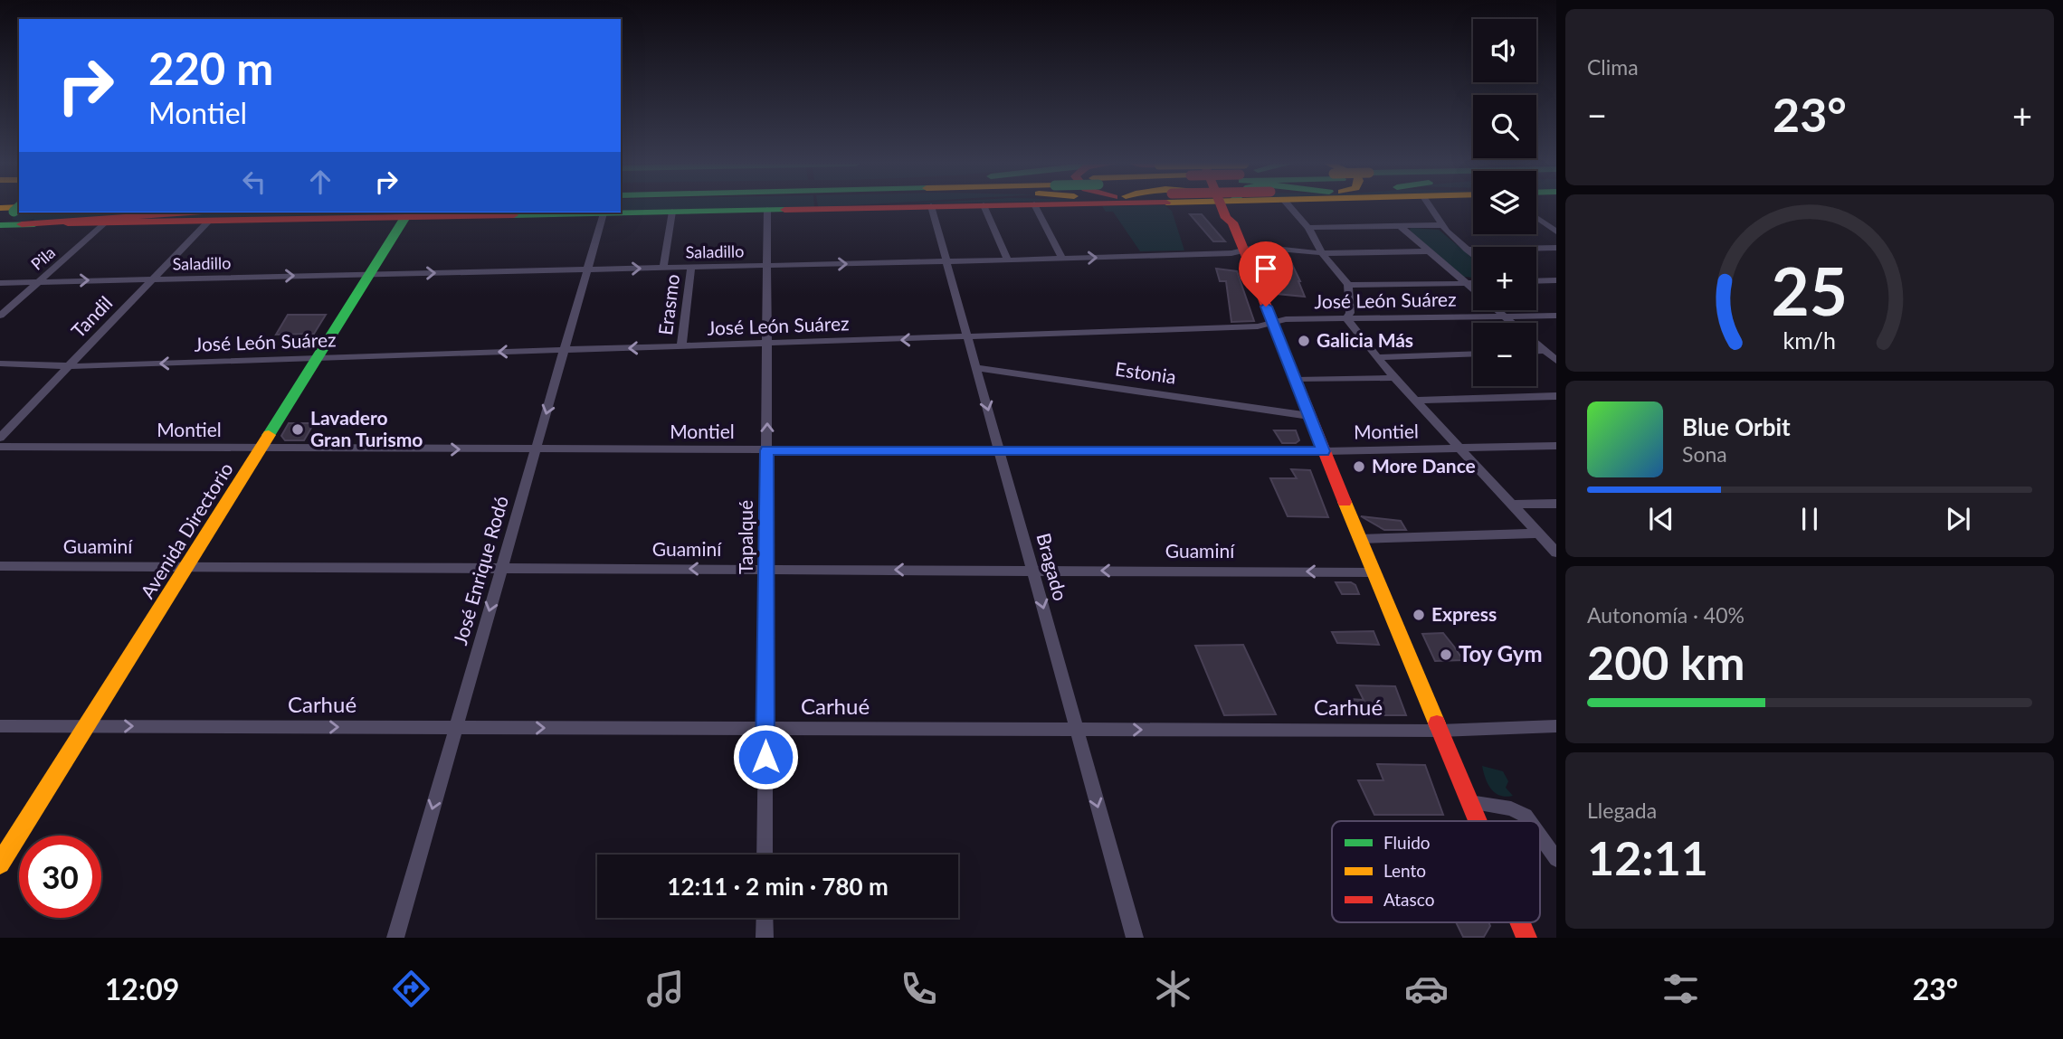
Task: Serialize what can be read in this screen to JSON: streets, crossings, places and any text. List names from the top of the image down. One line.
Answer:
{"streets":{"main road":["Avenida Directorio"],"street":["Saladillo","Pila","José León Suárez","Erasmo","Tandil","Estonia","Montiel","Tapalqué","Guaminí","Bragado","José Enrique Rodó","Carhué"]},"crossings":[["Saladillo","Pila"],["Saladillo","Erasmo"],["Saladillo","Tandil"],["Saladillo","Avenida Directorio"],["Saladillo","Tapalqué"],["Saladillo","Bragado"],["Saladillo","José Enrique Rodó"],["José León Suárez","Erasmo"],["José León Suárez","Tandil"],["José León Suárez","Avenida Directorio"],["José León Suárez","Tapalqué"],["José León Suárez","Bragado"],["José León Suárez","José Enrique Rodó"],["Estonia","Bragado"],["Montiel","Avenida Directorio"],["Montiel","Tapalqué"],["Montiel","Bragado"],["Montiel","José Enrique Rodó"],["Avenida Directorio","Guaminí"],["Avenida Directorio","Carhué"],["Tapalqué","Guaminí"],["Tapalqué","Carhué"],["Guaminí","Bragado"],["Guaminí","José Enrique Rodó"],["Bragado","Carhué"],["José Enrique Rodó","Carhué"]],"one_way":["Saladillo","José León Suárez","Guaminí","Bragado","José Enrique Rodó","Carhué"],"places":["Galicia Más","Lavadero Gran Turismo","More Dance","Express","Toy Gym"],"legend":["Fluido","Lento","Atasco"],"page":{"tile":["Clima",["Autonomía · 40%","200 km"],["Llegada","12:11"]],"map_buttons":["+","−"],"turn":["220 m","Montiel"],"heat":["−","23°","+"],"song":["Blue Orbit","Sona"],"limit":"30","trip":"12:11 · 2 min · 780 m","tabs":["12:09","23°"],"gauge":["25","km/h"]}}
